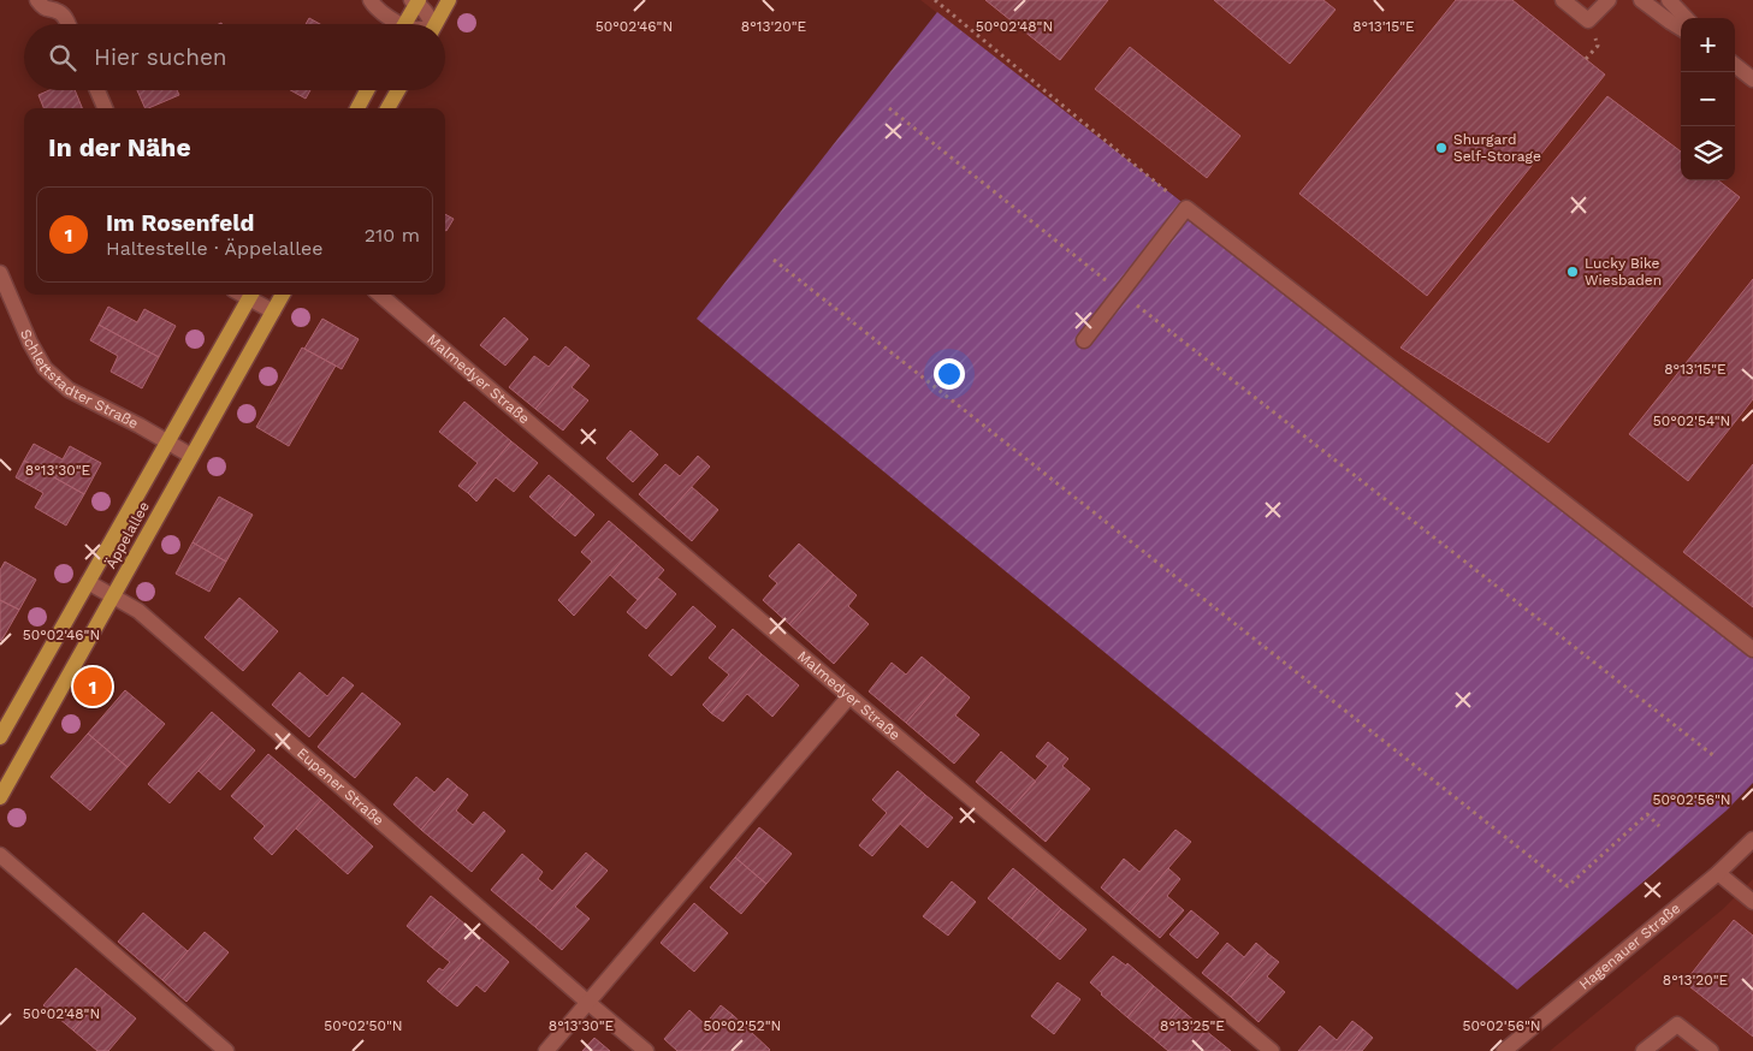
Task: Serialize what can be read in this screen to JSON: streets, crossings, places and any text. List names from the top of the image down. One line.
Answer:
{"streets":{"main road":["Äppelallee"],"street":["Schlettstadter Straße","Malmedyer Straße","Eupener Straße","Hagenauer Straße"]},"crossings":[["Schlettstadter Straße","Äppelallee"],["Äppelallee","Eupener Straße"]],"places":["Shurgard Self-Storage","Lucky Bike Wiesbaden"],"page":{"map_buttons":["+","−"],"search":"Hier suchen","heading":"In der Nähe","list":[{"mark":"1","name":"Im Rosenfeld","note":"Haltestelle · Äppelallee","value":"210 m"}],"pins":"1"},"coordinates":["50°02'46\"N","8°13'20\"E","50°02'48\"N","8°13'15\"E","50°02'54\"N","8°13'30\"E","50°02'56\"N","50°02'50\"N","50°02'52\"N","8°13'25\"E"]}
